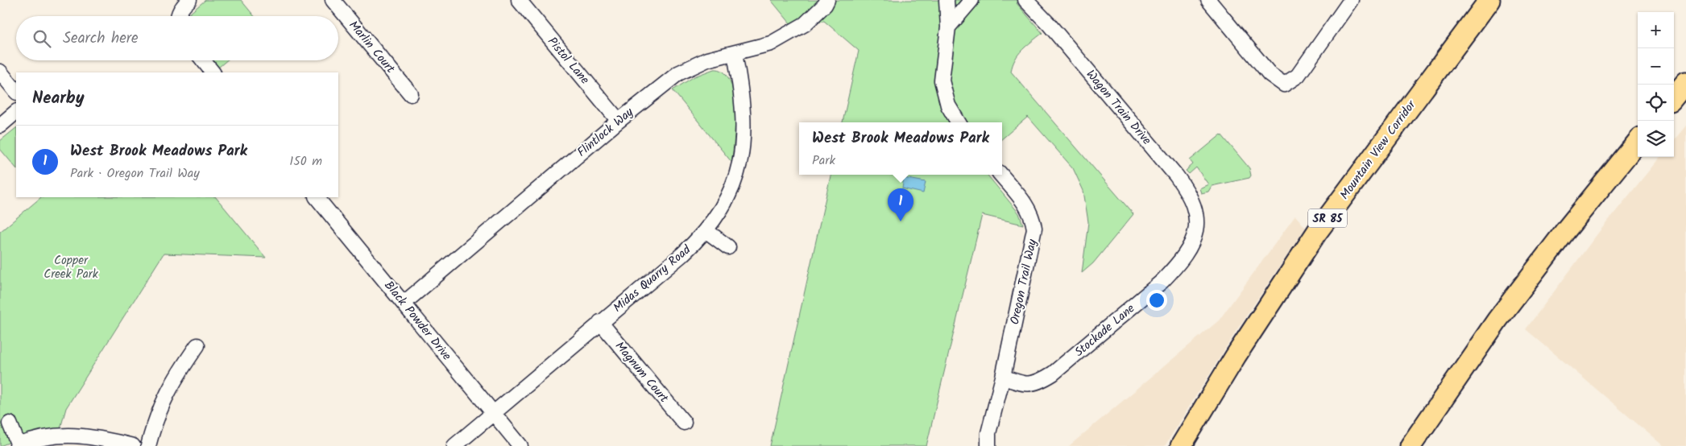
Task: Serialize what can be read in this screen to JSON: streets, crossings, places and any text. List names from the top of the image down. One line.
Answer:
{"streets":{"highway":["Mountain View Corridor","SR 85"],"street":["Marlin Court","Pistol Lane","Wagon Train Drive","Flintlock Way","Midas Quarry Road","Oregon Trail Way","Black Powder Drive","Stockade Lane","Magnum Court"]},"crossings":[["Pistol Lane","Flintlock Way"],["Wagon Train Drive","Stockade Lane"],["Flintlock Way","Midas Quarry Road"],["Flintlock Way","Black Powder Drive"],["Midas Quarry Road","Black Powder Drive"],["Midas Quarry Road","Magnum Court"],["Oregon Trail Way","Stockade Lane"]],"parks":["Copper Creek Park"],"page":{"map_buttons":["+","−"],"search":"Search here","heading":"Nearby","popup":["West Brook Meadows Park","Park"],"list":[{"mark":"1","name":"West Brook Meadows Park","note":"Park · Oregon Trail Way","value":"150 m"}],"pins":"1"}}
